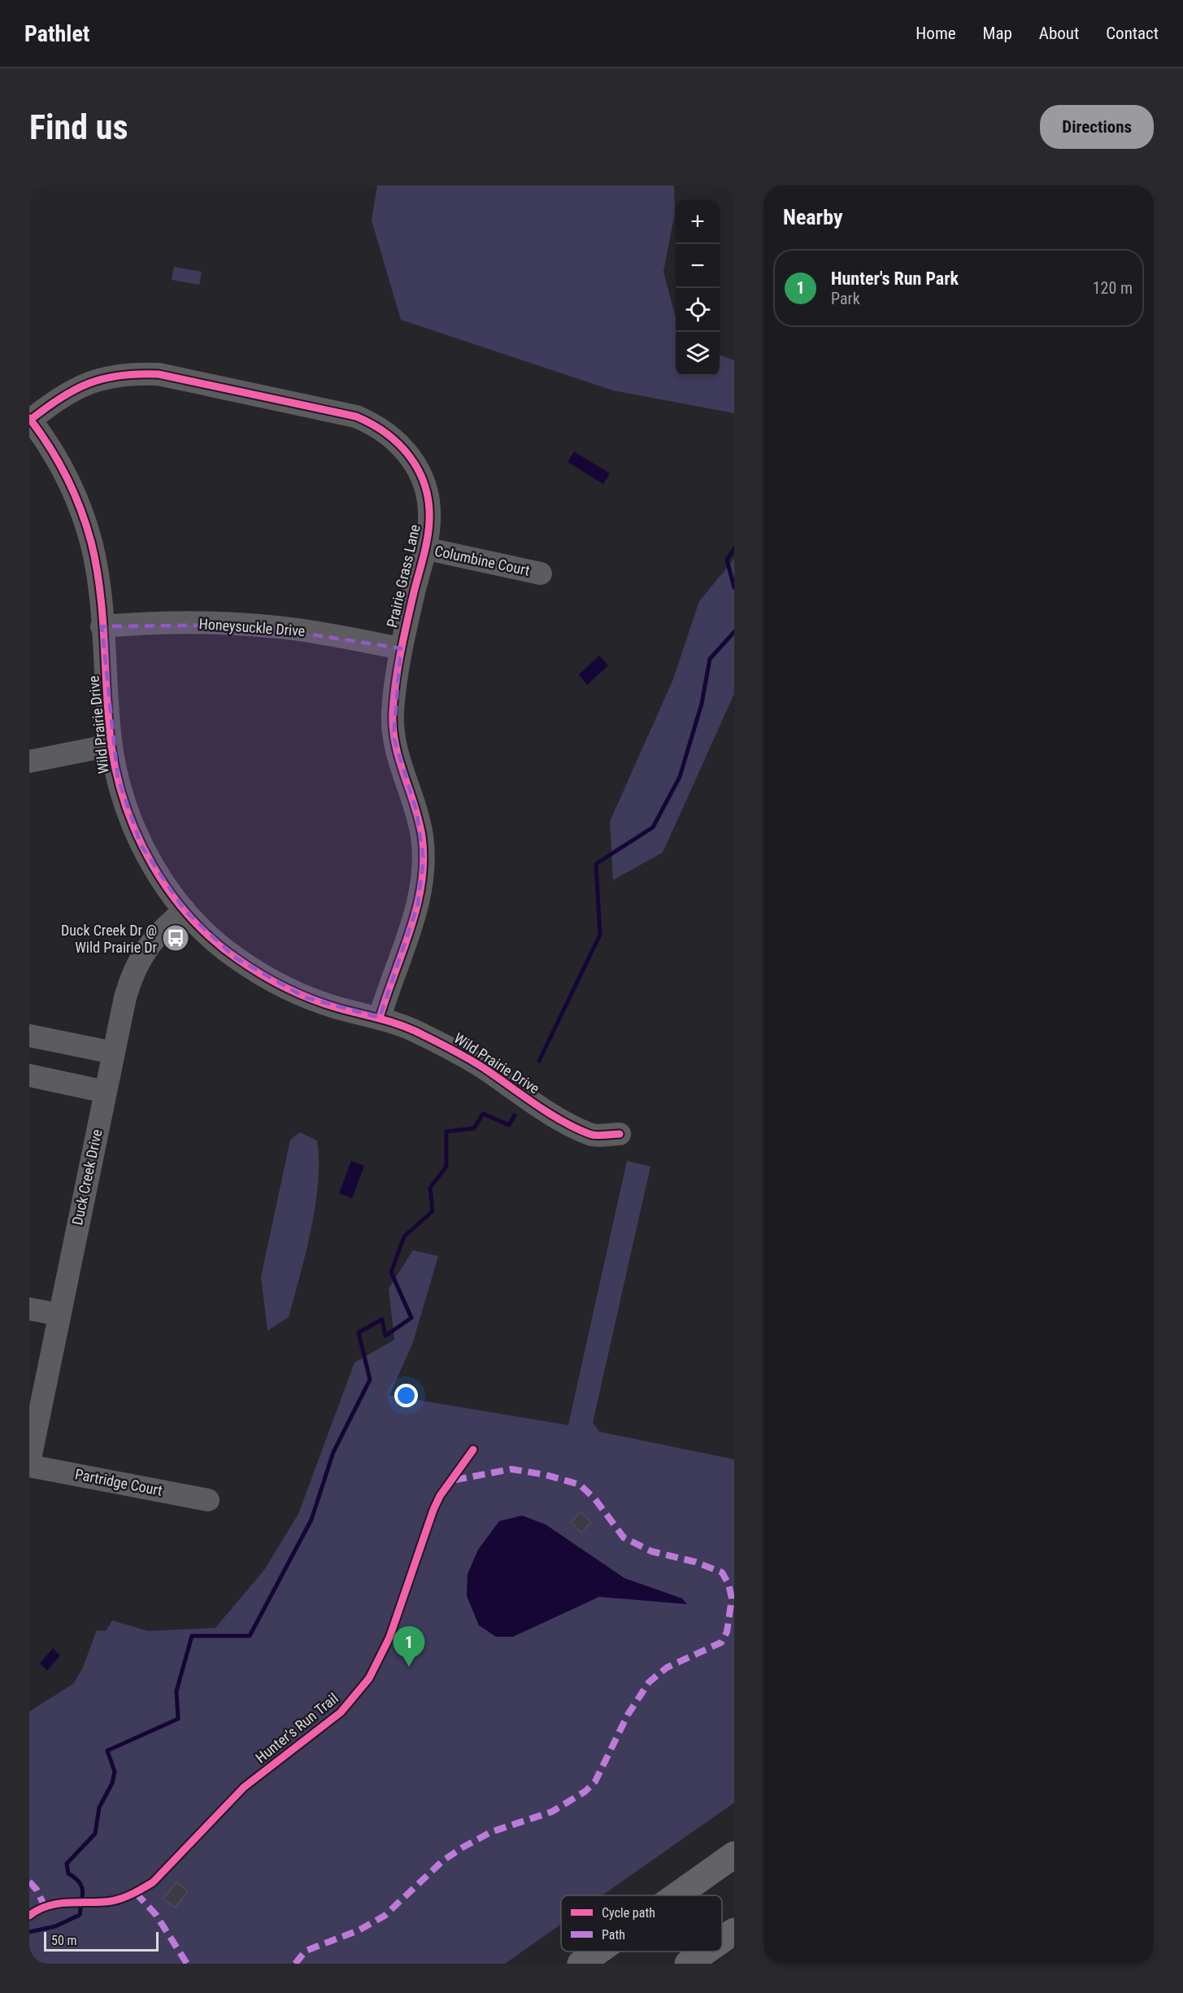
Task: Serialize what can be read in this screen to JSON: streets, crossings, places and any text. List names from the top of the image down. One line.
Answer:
{"streets":{"street":["Columbine Court","Prairie Grass Lane","Honeysuckle Drive","Wild Prairie Drive","Duck Creek Drive","Partridge Court"],"cycle path":["Hunter's Run Trail"]},"crossings":[["Columbine Court","Prairie Grass Lane"],["Prairie Grass Lane","Honeysuckle Drive"],["Prairie Grass Lane","Wild Prairie Drive"],["Honeysuckle Drive","Wild Prairie Drive"],["Wild Prairie Drive","Duck Creek Drive"],["Duck Creek Drive","Partridge Court"]],"places":{"bus stop":["Duck Creek Dr @ Wild Prairie Dr"]},"legend":["Cycle path","Path"],"scale_bar":"50 m","page":{"header":"Pathlet","nav":["Home","Map","About","Contact"],"buttons":"Directions","title":"Find us","heading":"Nearby","map_buttons":["+","−"],"list":[{"mark":"1","name":"Hunter's Run Park","note":"Park","value":"120 m"}],"pins":"1","scale":"50 m"}}
